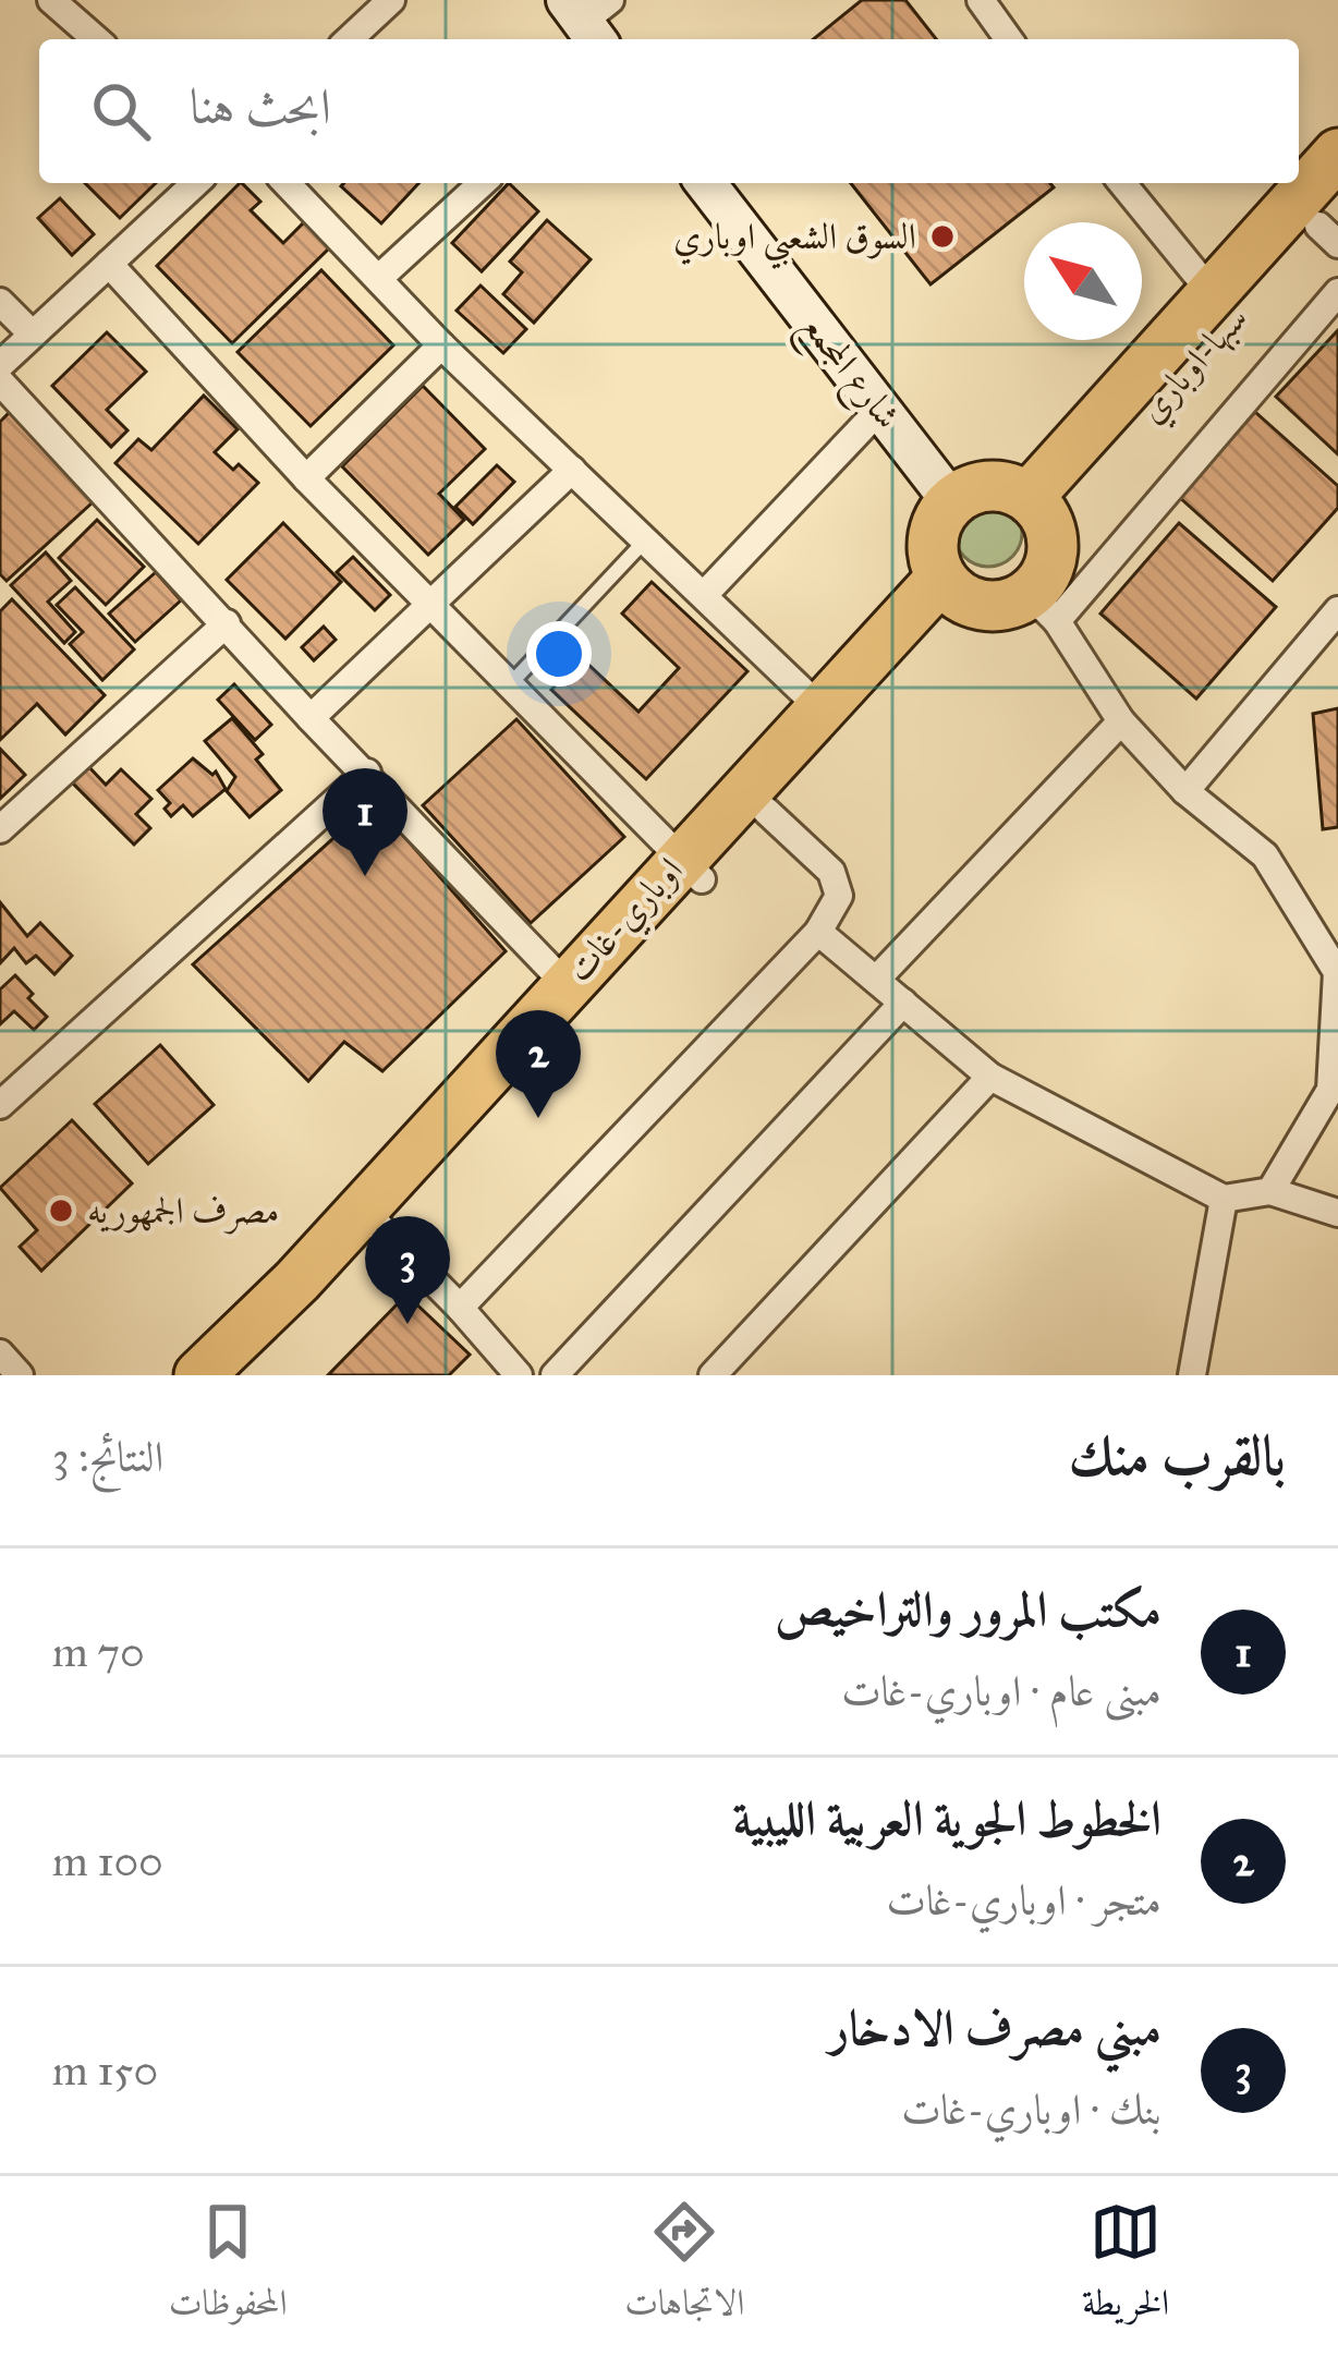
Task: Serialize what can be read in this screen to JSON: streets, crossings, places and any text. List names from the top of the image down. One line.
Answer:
{"streets":{"highway":["سبها-اوباري","اوباري-غات"],"street":["شارع المجمع"]},"crossings":[["سبها-اوباري","شارع المجمع"],["سبها-اوباري","اوباري-غات"],["شارع المجمع","اوباري-غات"]],"places":["السوق الشعبي اوباري","مصرف الجمهوريه"],"north":"top left","page":{"search":"ابحث هنا","pins":["1","2","3"],"heading":["بالقرب منك","النتائج: 3"],"list":[{"mark":"1","name":"مكتب المرور والتراخيص","note":"مبنى عام · اوباري-غات","value":"70 m"},{"mark":"2","name":"الخطوط الجوية العربية الليبية","note":"متجر · اوباري-غات","value":"100 m"},{"mark":"3","name":"مبني مصرف الادخار","note":"بنك · اوباري-غات","value":"150 m"}],"nav":["الخريطة","الاتجاهات","المحفوظات"]}}
